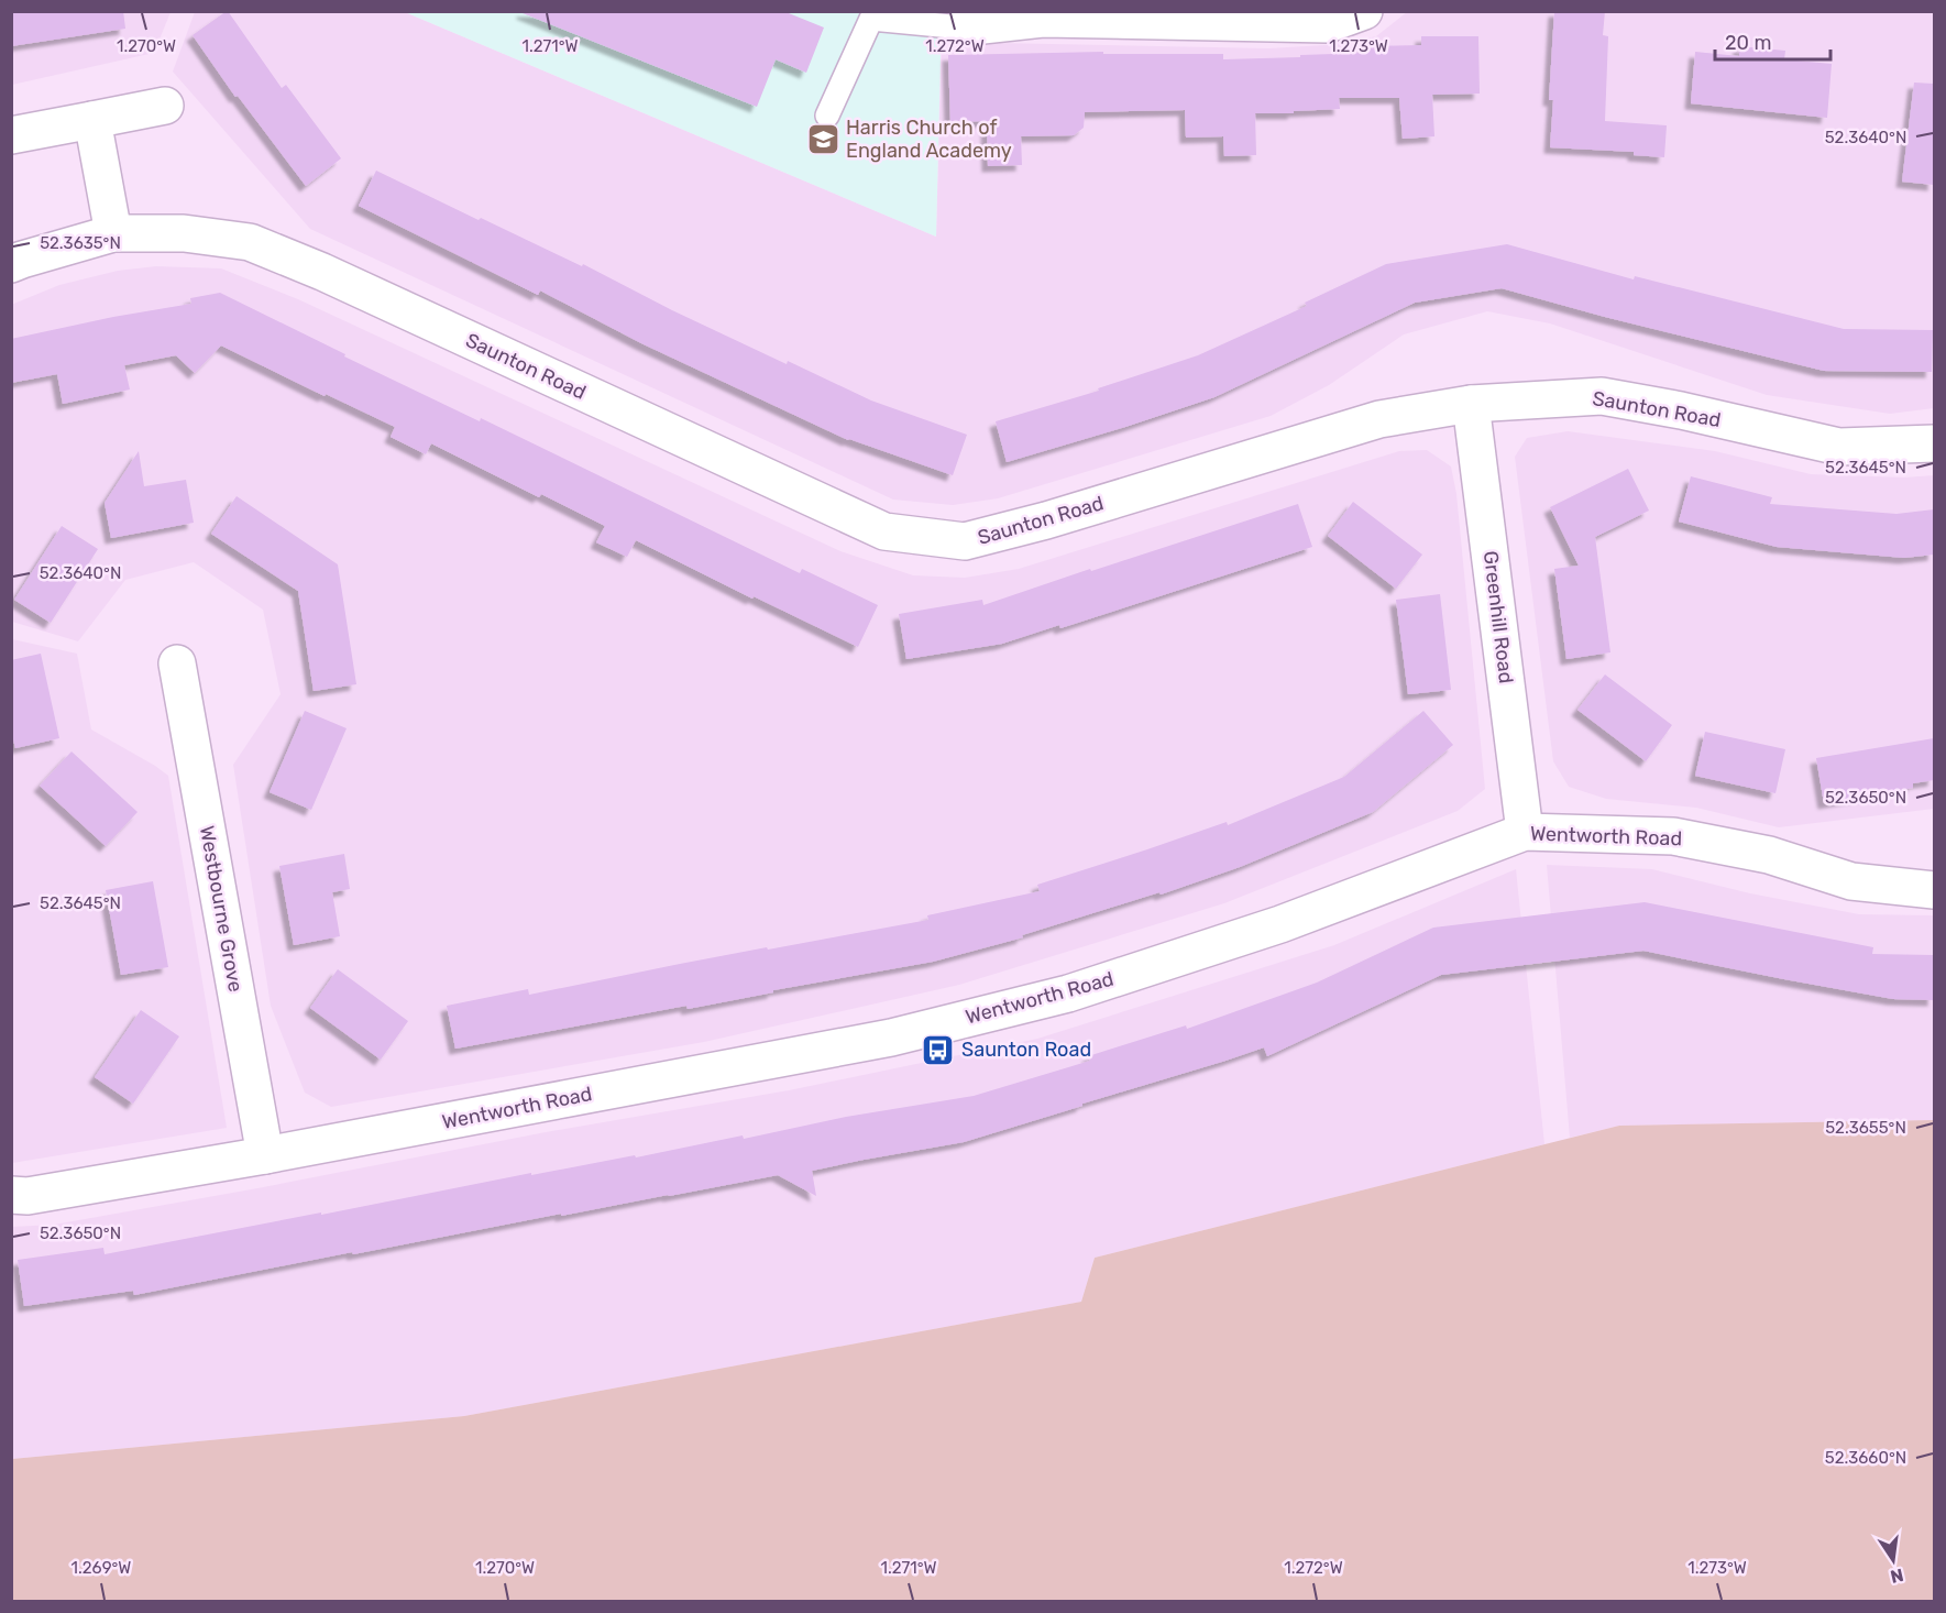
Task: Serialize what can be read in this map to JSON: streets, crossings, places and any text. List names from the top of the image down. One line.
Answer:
{"streets":{"street":["Saunton Road","Greenhill Road","Wentworth Road","Westbourne Grove"]},"crossings":[["Saunton Road","Greenhill Road"],["Greenhill Road","Wentworth Road"],["Wentworth Road","Westbourne Grove"]],"places":{"school or university":["Harris Church of England Academy"],"bus stop":["Saunton Road"]},"scale_bar":"20 m","north":"bottom","coordinates":["1.270°W","1.271°W","1.272°W","1.273°W","52.3640°N","52.3635°N","52.3645°N","52.3650°N","52.3655°N","52.3660°N","1.269°W"]}
